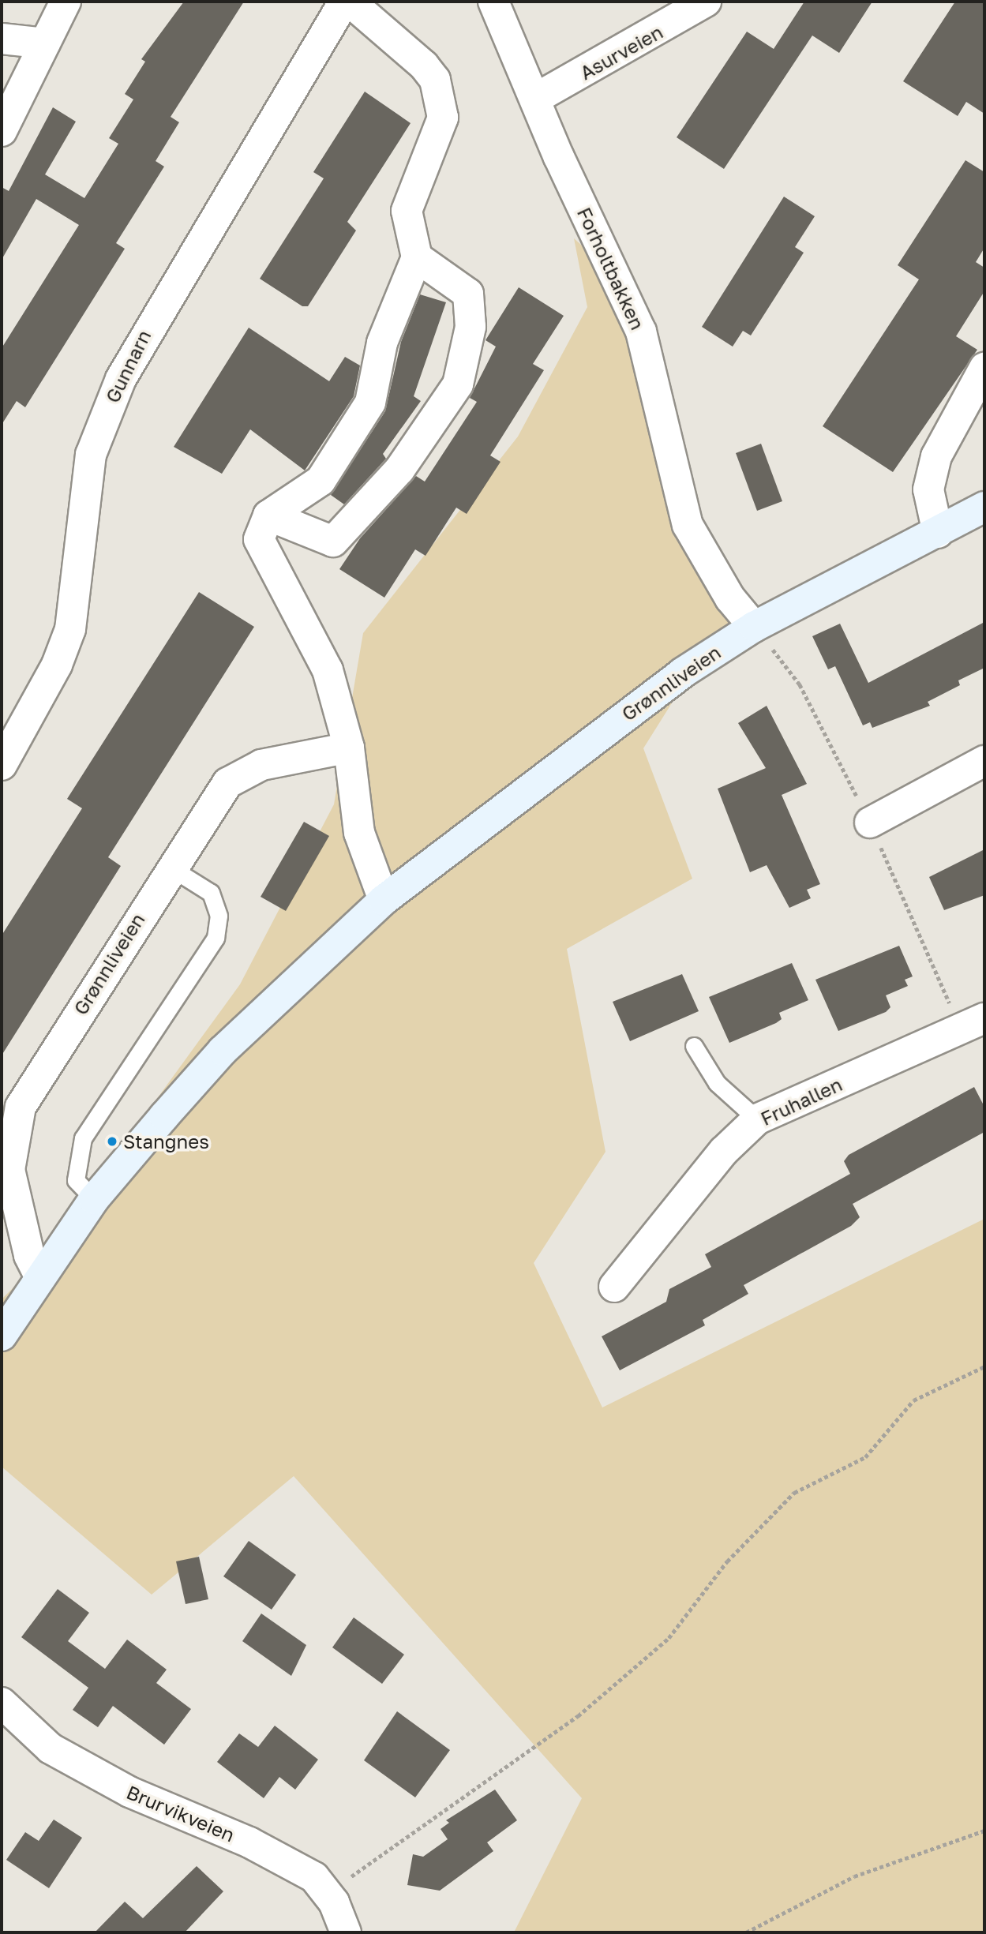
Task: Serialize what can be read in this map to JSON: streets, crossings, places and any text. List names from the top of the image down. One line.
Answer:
{"streets":{"street":["Asurveien","Forholtbakken","Gunnarn","Grønnliveien","Fruhallen","Brurvikveien"]},"crossings":[["Asurveien","Forholtbakken"],["Forholtbakken","Grønnliveien"]],"places":["Stangnes"]}
